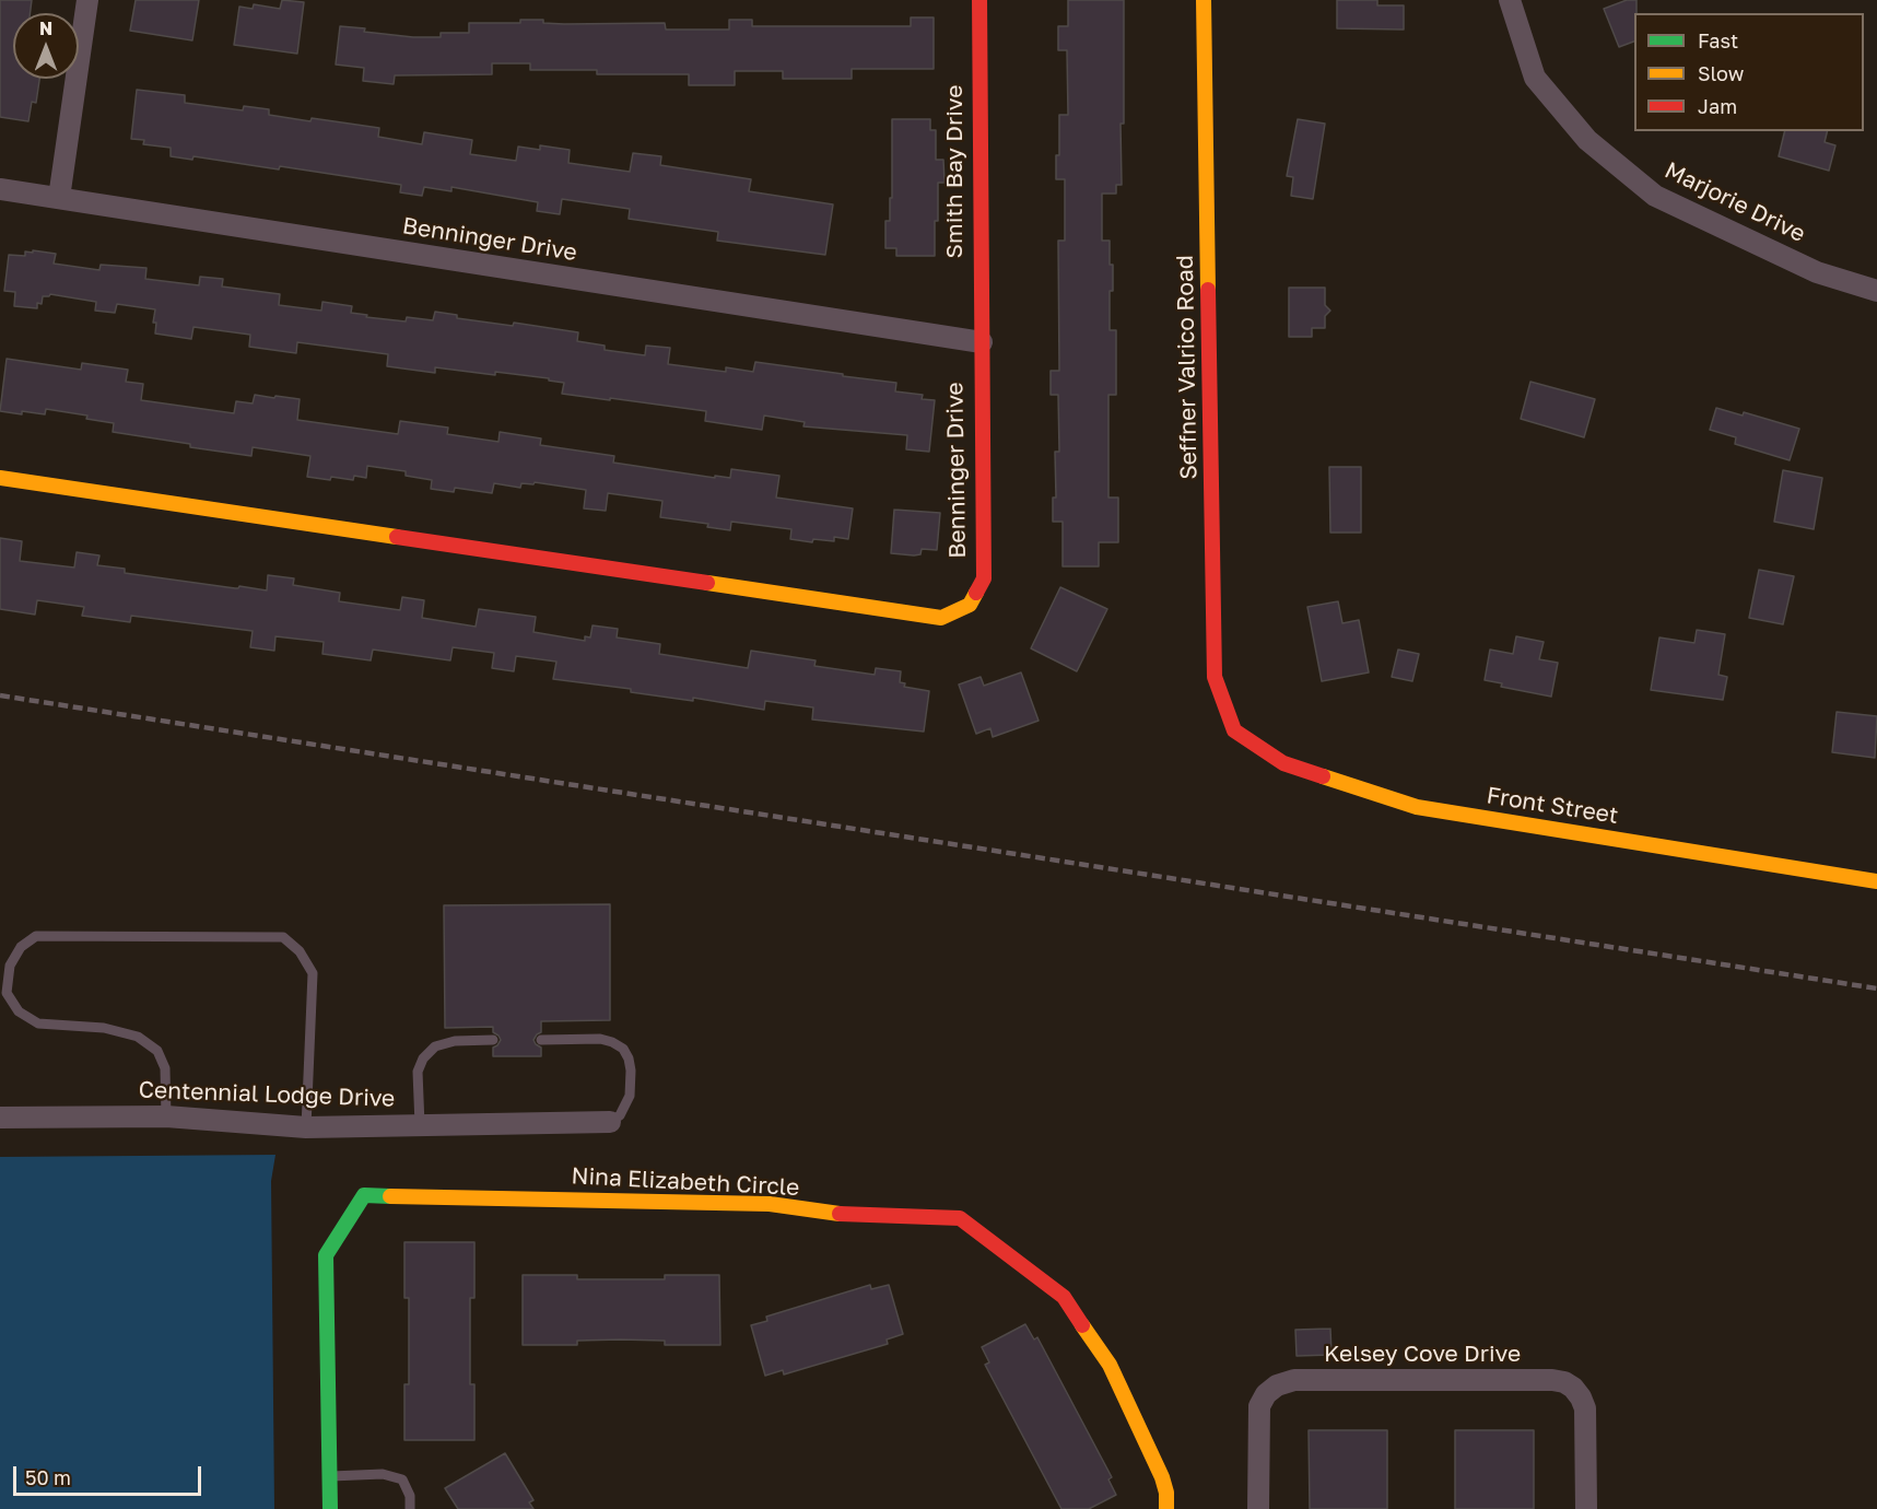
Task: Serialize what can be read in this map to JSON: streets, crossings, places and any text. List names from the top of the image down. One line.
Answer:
{"streets":{"street":["Smith Bay Drive","Marjorie Drive","Benninger Drive","Seffner Valrico Road","Front Street","Centennial Lodge Drive","Nina Elizabeth Circle","Kelsey Cove Drive"]},"crossings":[["Smith Bay Drive","Benninger Drive"],["Seffner Valrico Road","Front Street"]],"legend":["Fast","Slow","Jam"],"scale_bar":"50 m","north":"top"}
